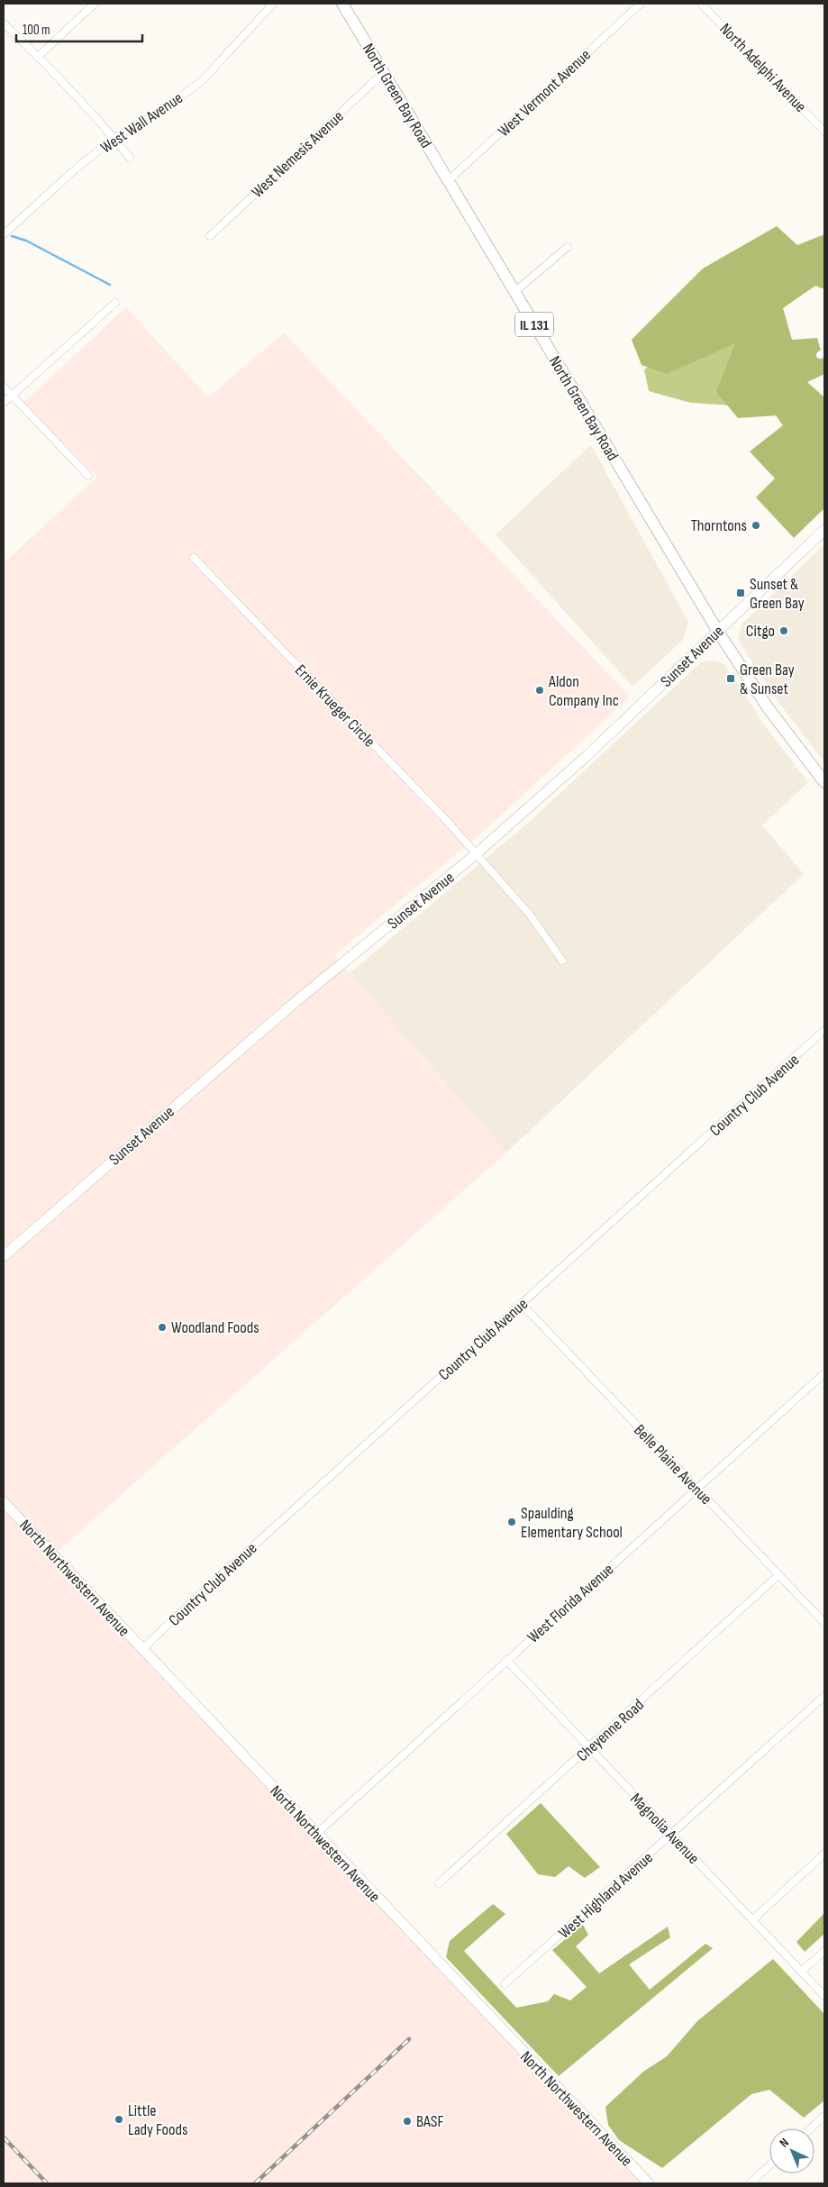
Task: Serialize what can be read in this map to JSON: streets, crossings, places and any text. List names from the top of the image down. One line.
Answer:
{"streets":{"main road":["North Green Bay Road","IL 131"],"street":["North Adelphi Avenue","West Vermont Avenue","West Wall Avenue","West Nemesis Avenue","Sunset Avenue","Ernie Krueger Circle","Country Club Avenue","Belle Plaine Avenue","North Northwestern Avenue","West Florida Avenue","Cheyenne Road","Magnolia Avenue","West Highland Avenue"]},"crossings":[["West Vermont Avenue","North Green Bay Road"],["North Green Bay Road","West Nemesis Avenue"],["North Green Bay Road","Sunset Avenue"],["Sunset Avenue","Ernie Krueger Circle"],["Country Club Avenue","Belle Plaine Avenue"],["Country Club Avenue","North Northwestern Avenue"],["Belle Plaine Avenue","West Florida Avenue"],["Belle Plaine Avenue","Cheyenne Road"],["North Northwestern Avenue","West Florida Avenue"],["West Florida Avenue","Magnolia Avenue"],["Cheyenne Road","Magnolia Avenue"],["Magnolia Avenue","West Highland Avenue"]],"places":{"other":["Thorntons","Citgo","Aldon Company Inc","Woodland Foods","Spaulding Elementary School","Little Lady Foods","BASF"],"transit":["Sunset & Green Bay","Green Bay & Sunset"]},"scale_bar":"100 m","north":"top left"}
